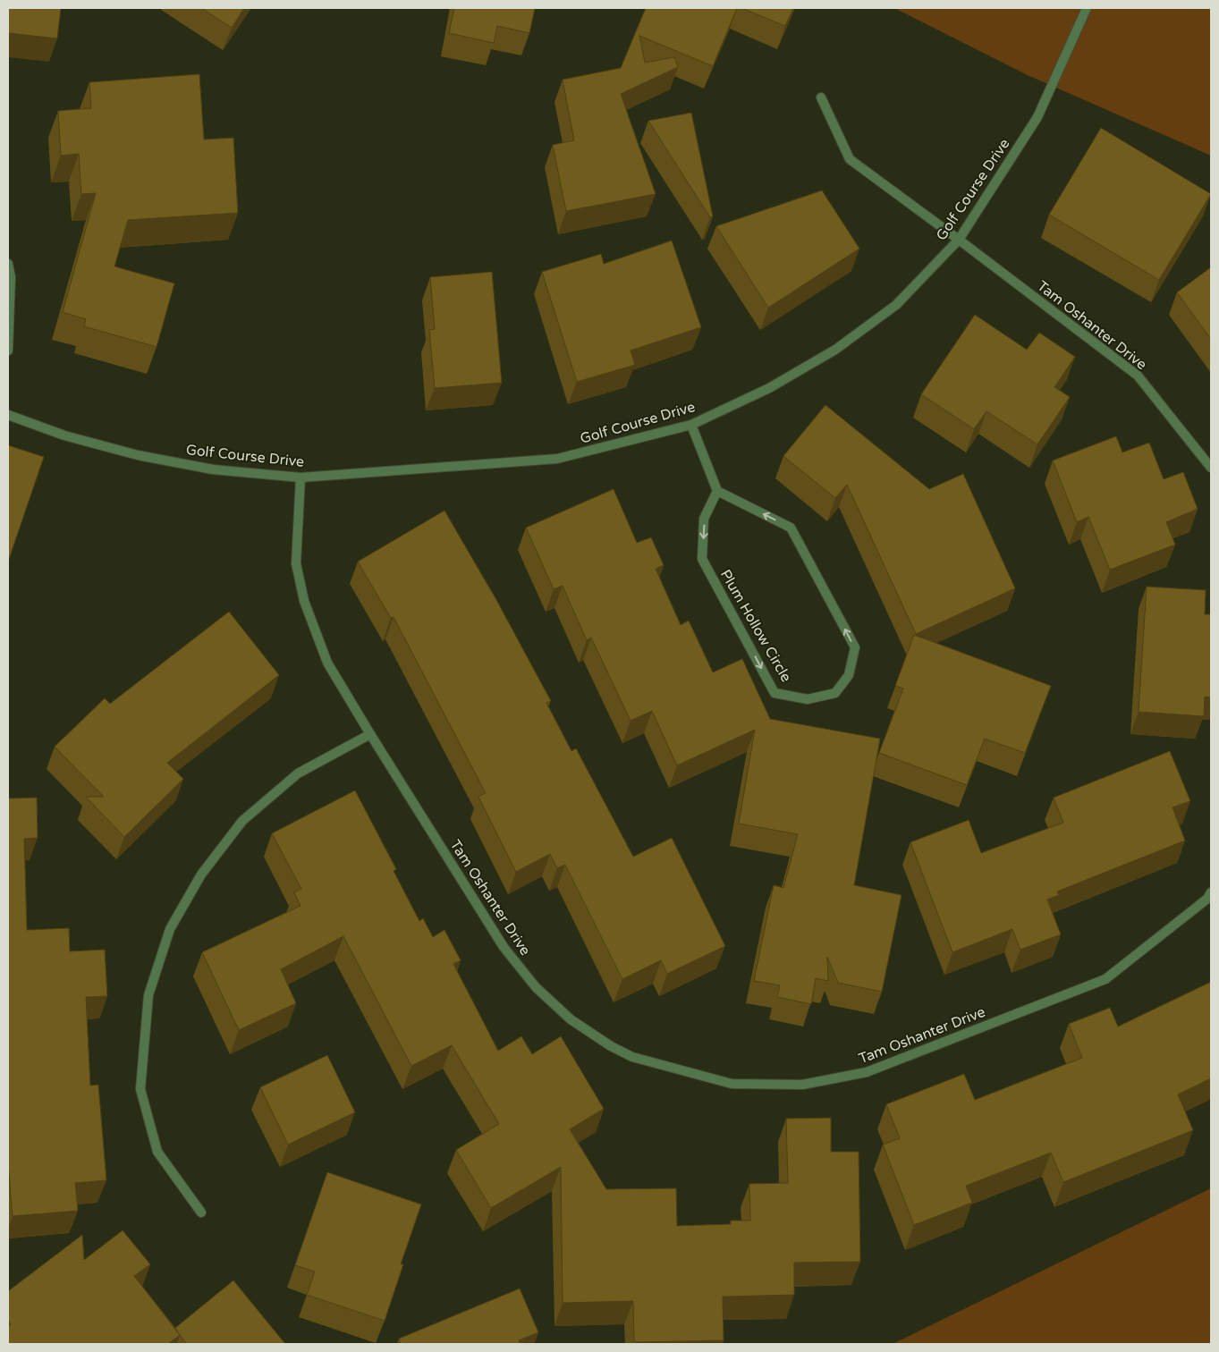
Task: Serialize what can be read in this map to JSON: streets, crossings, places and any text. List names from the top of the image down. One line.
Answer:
{"streets":{"street":["Golf Course Drive","Tam Oshanter Drive","Plum Hollow Circle"]},"crossings":[["Golf Course Drive","Tam Oshanter Drive"]]}
